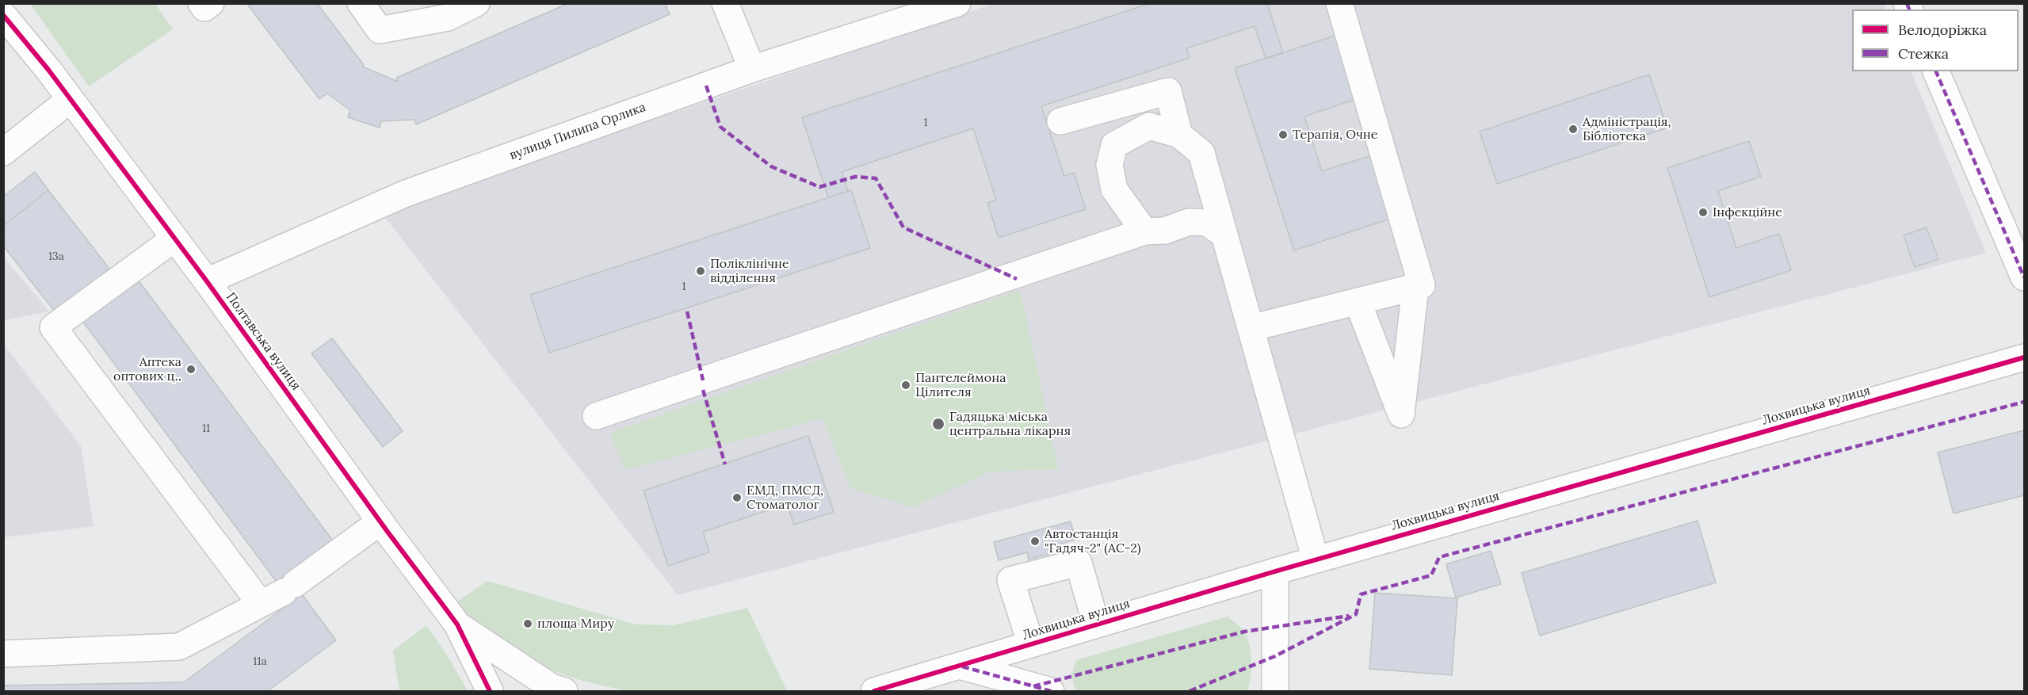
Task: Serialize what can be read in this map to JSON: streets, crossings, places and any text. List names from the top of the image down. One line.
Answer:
{"streets":{"street":["вулиця Пилипа Орлика","Полтавська вулиця","Лохвицька вулиця"]},"crossings":[["вулиця Пилипа Орлика","Полтавська вулиця"]],"places":["Адміністрація, Бібліотека","Терапія, Очне","Інфекційне","Поліклінічне відділення","Аптека оптових ц‥","Пантелеймона Цілителя","Гадяцька міська центральна лікарня","ЕМД, ПМСД, Стоматолог","Автостанція \"Гадяч-2\" (АС-2)","площа Миру"],"house_numbers":["1","13а","1","11","11а"],"legend":["Велодоріжка","Стежка"]}
